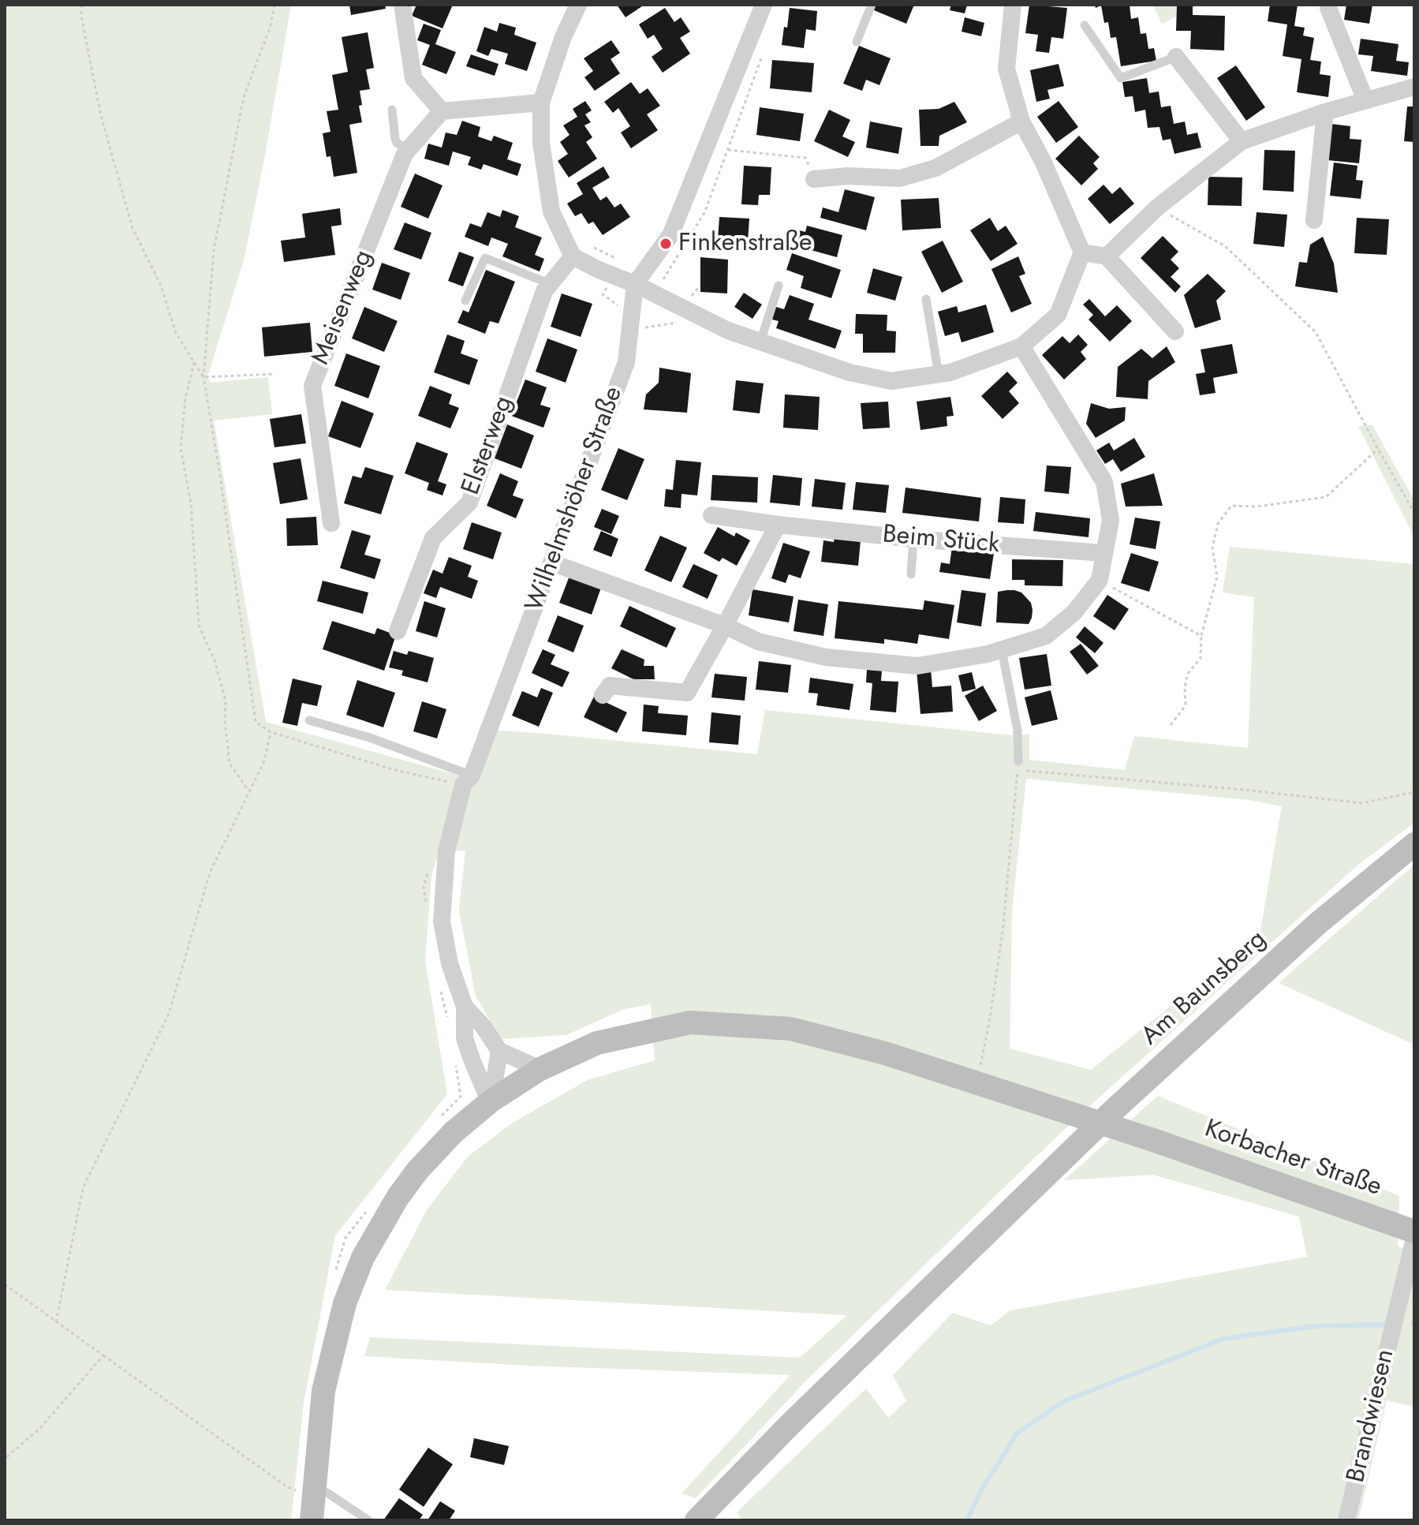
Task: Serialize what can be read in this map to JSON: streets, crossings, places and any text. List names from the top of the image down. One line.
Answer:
{"streets":{"street":["Meisenweg","Elsterweg","Wilhelmshöher Straße","Beim Stück","Am Baunsberg","Korbacher Straße","Brandwiesen"]},"crossings":[["Wilhelmshöher Straße","Korbacher Straße"]],"places":["Finkenstraße"]}
